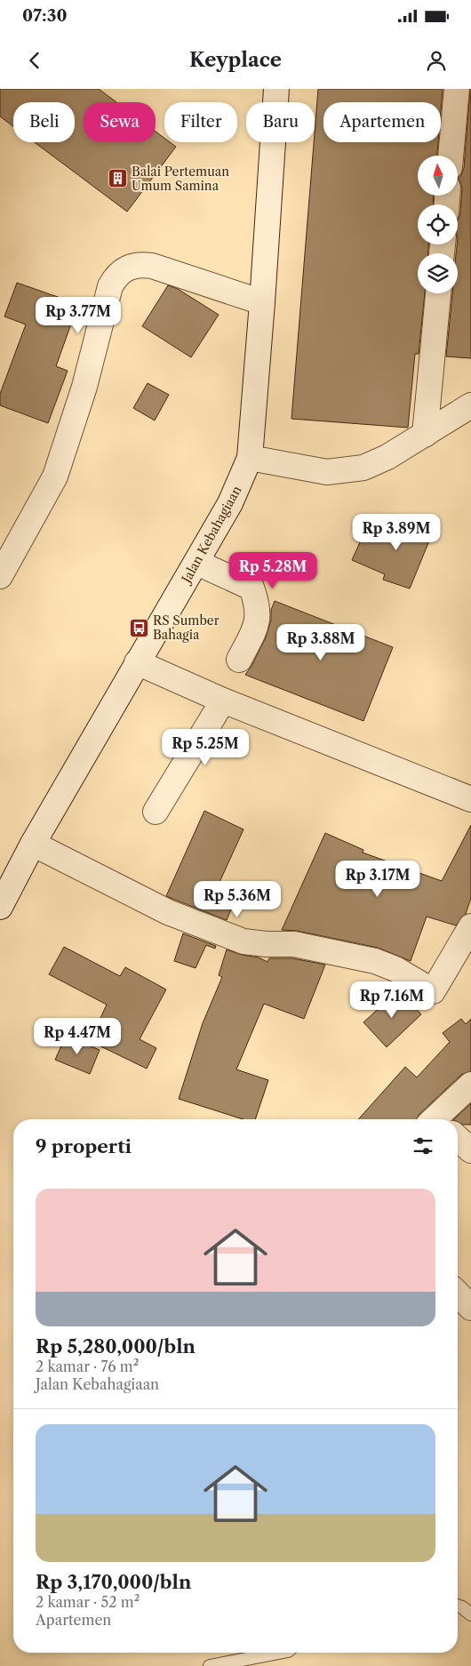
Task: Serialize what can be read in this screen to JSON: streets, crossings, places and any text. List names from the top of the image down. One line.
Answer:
{"streets":{"street":["Jalan Kebahagiaan"]},"places":{"building":["Balai Pertemuan Umum Samina"],"bus stop":["RS Sumber Bahagia"]},"north":"top","page":{"status":"07:30","header":"Keyplace","chip":["Beli","Sewa","Filter","Baru","Apartemen"],"price":["Rp 3.77M","Rp 3.89M","Rp 5.28M","Rp 3.88M","Rp 5.25M","Rp 3.17M","Rp 5.36M","Rp 7.16M","Rp 4.47M"],"heading":"9 properti","list":[{"name":"Rp 5,280,000/bln","note":"2 kamar · 76 m² · Jalan Kebahagiaan"},{"name":"Rp 3,170,000/bln","note":"2 kamar · 52 m² · Apartemen"}]}}
